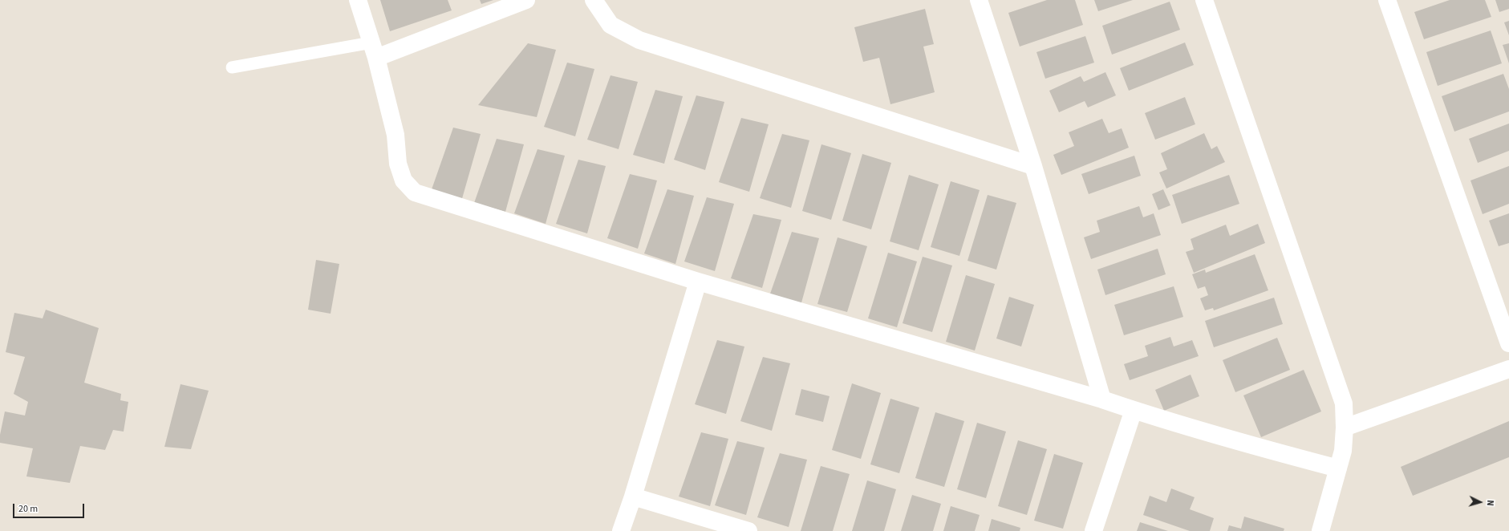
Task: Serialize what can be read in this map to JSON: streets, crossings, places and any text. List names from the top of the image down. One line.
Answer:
{"scale_bar":"20 m","north":"right"}
